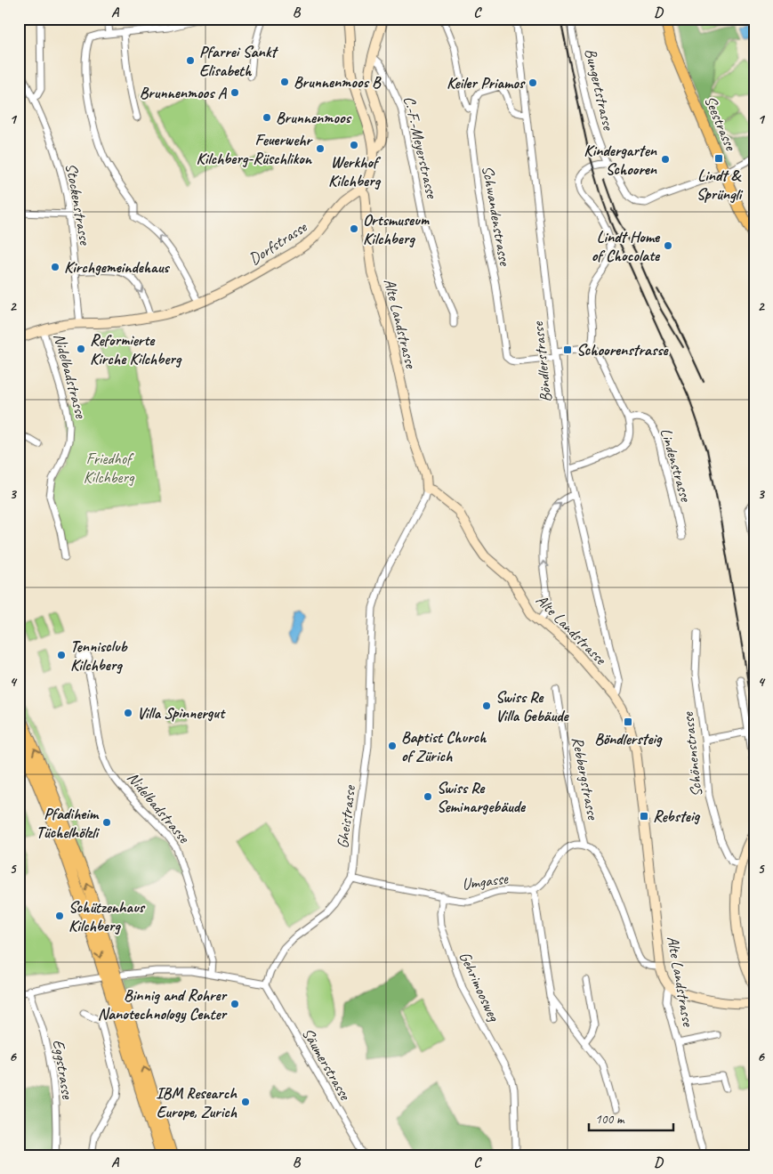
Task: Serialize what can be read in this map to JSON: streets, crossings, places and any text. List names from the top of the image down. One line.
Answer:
{"streets":{"main road":["Seestrasse"],"street":["Bungertstrasse","C.-F.-Meyerstrasse","Stockenstrasse","Schwandenstrasse","Dorfstrasse","Alte Landstrasse","Böndlerstrasse","Nidelbadstrasse","Lindenstrasse","Schönenstrasse","Rebbergstrasse","Gheistrasse","Umgasse","Gehrimoosweg","Säumerstrasse","Eggstrasse"]},"crossings":[["C.-F.-Meyerstrasse","Dorfstrasse"],["Stockenstrasse","Dorfstrasse"],["Schwandenstrasse","Böndlerstrasse"],["Dorfstrasse","Alte Landstrasse"],["Dorfstrasse","Nidelbadstrasse"],["Alte Landstrasse","Böndlerstrasse"],["Alte Landstrasse","Gheistrasse"],["Gheistrasse","Umgasse"],["Gheistrasse","Säumerstrasse"],["Umgasse","Gehrimoosweg"]],"parks":["Friedhof Kilchberg"],"places":{"other":["Pfarrei Sankt Elisabeth","Brunnenmoos B","Keiler Priamos","Brunnenmoos A","Brunnenmoos","Werkhof Kilchberg","Feuerwehr Kilchberg-Rüschlikon","Kindergarten Schooren","Ortsmuseum Kilchberg","Lindt Home of Chocolate","Kirchgemeindehaus","Reformierte Kirche Kilchberg","Tennisclub Kilchberg","Swiss Re Villa Gebäude","Villa Spinnergut","Baptist Church of Zürich","Swiss Re Seminargebäude","Pfadiheim Tüchelhölzli","Schützenhaus Kilchberg","Binnig and Rohrer Nanotechnology Center","IBM Research Europe, Zurich"],"transit":["Lindt & Sprüngli","Schoorenstrasse","Böndlersteig","Rebsteig"]},"scale_bar":"100 m","grid":{"columns":["A","B","C","D"],"rows":["1","2","3","4","5","6"]}}
